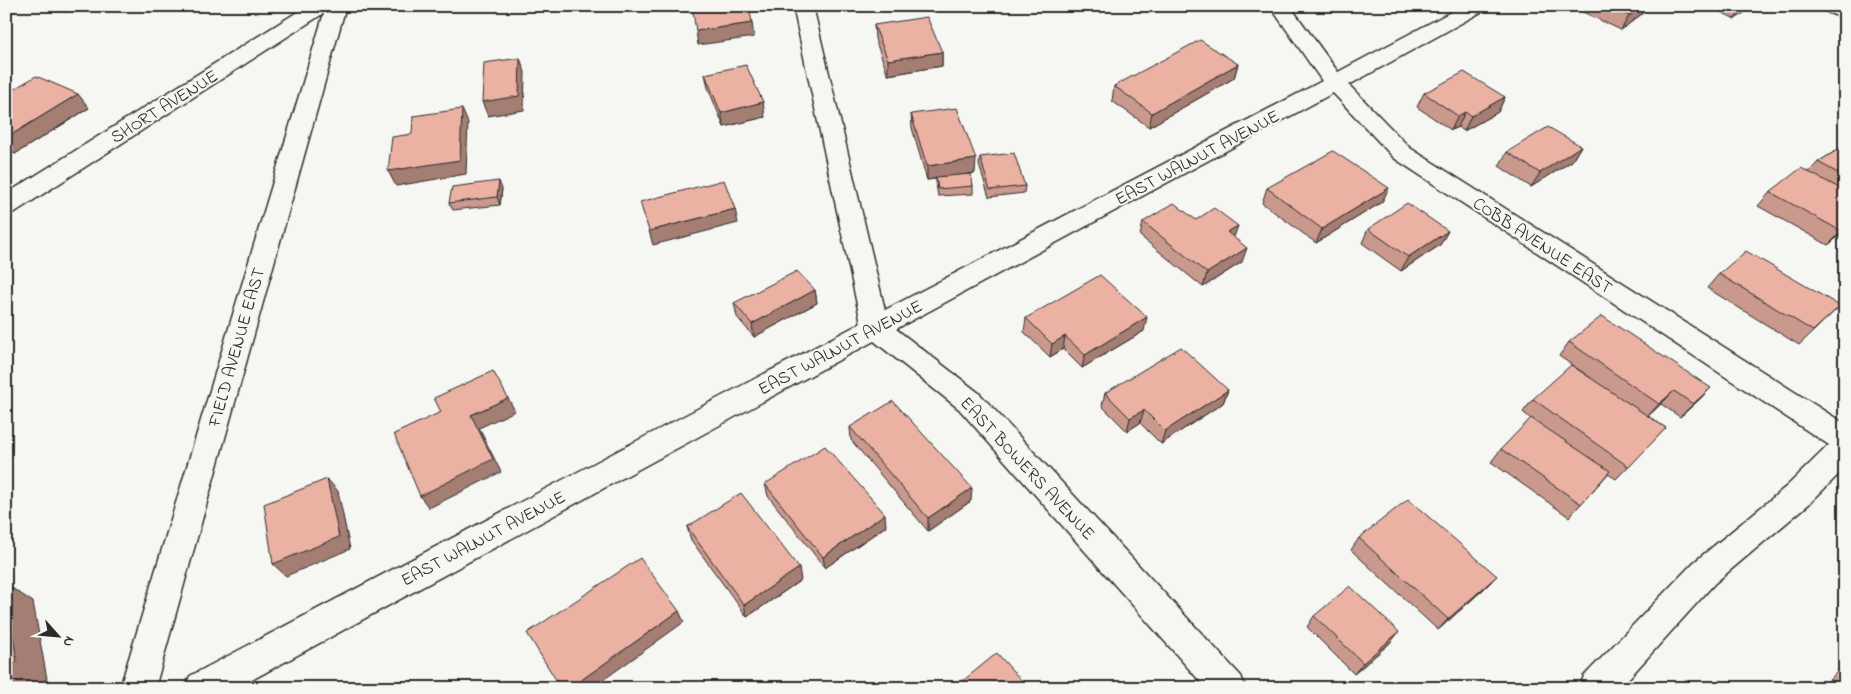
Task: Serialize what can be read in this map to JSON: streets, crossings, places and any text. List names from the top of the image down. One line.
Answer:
{"streets":{"street":["SHORT AVENUE","EAST WALNUT AVENUE","COBB AVENUE EAST","FIELD AVENUE EAST","EAST BOWERS AVENUE"]},"crossings":[["EAST WALNUT AVENUE","COBB AVENUE EAST"],["EAST WALNUT AVENUE","EAST BOWERS AVENUE"]],"north":"bottom right"}
